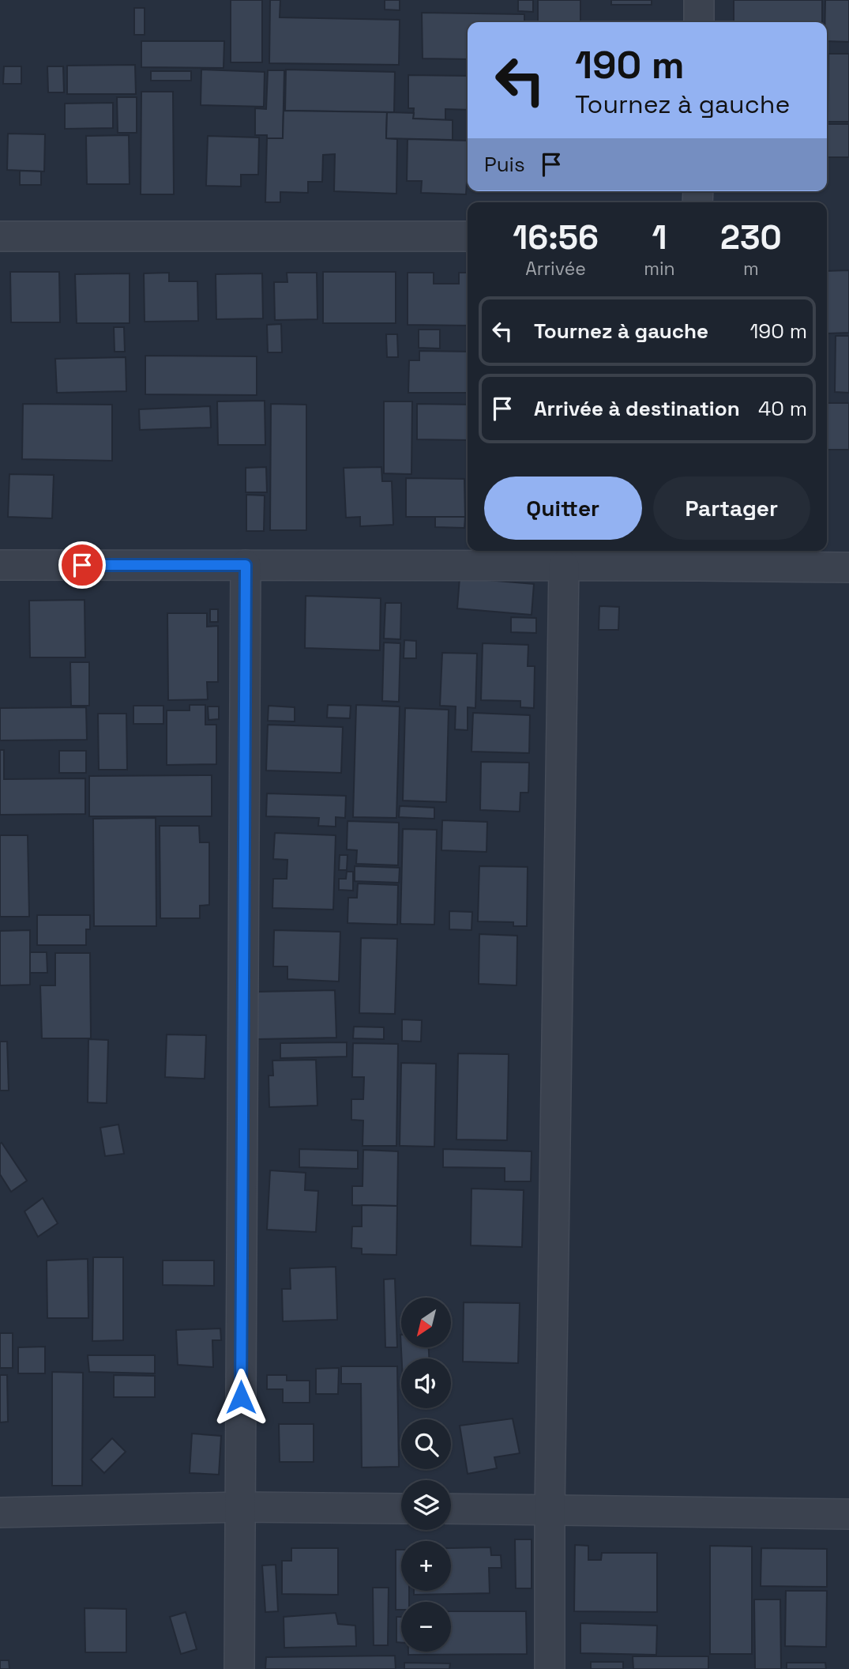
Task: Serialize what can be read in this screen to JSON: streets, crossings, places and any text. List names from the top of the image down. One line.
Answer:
{"north":"bottom left","page":{"turn":["190 m","Tournez à gauche"],"then":"Puis","eta":["16:56","Arrivée","1","min","230","m"],"list":[{"name":"Tournez à gauche","value":"190 m"},{"name":"Arrivée à destination","value":"40 m"}],"buttons":["Quitter","Partager"],"map_buttons":["+","−"]}}
